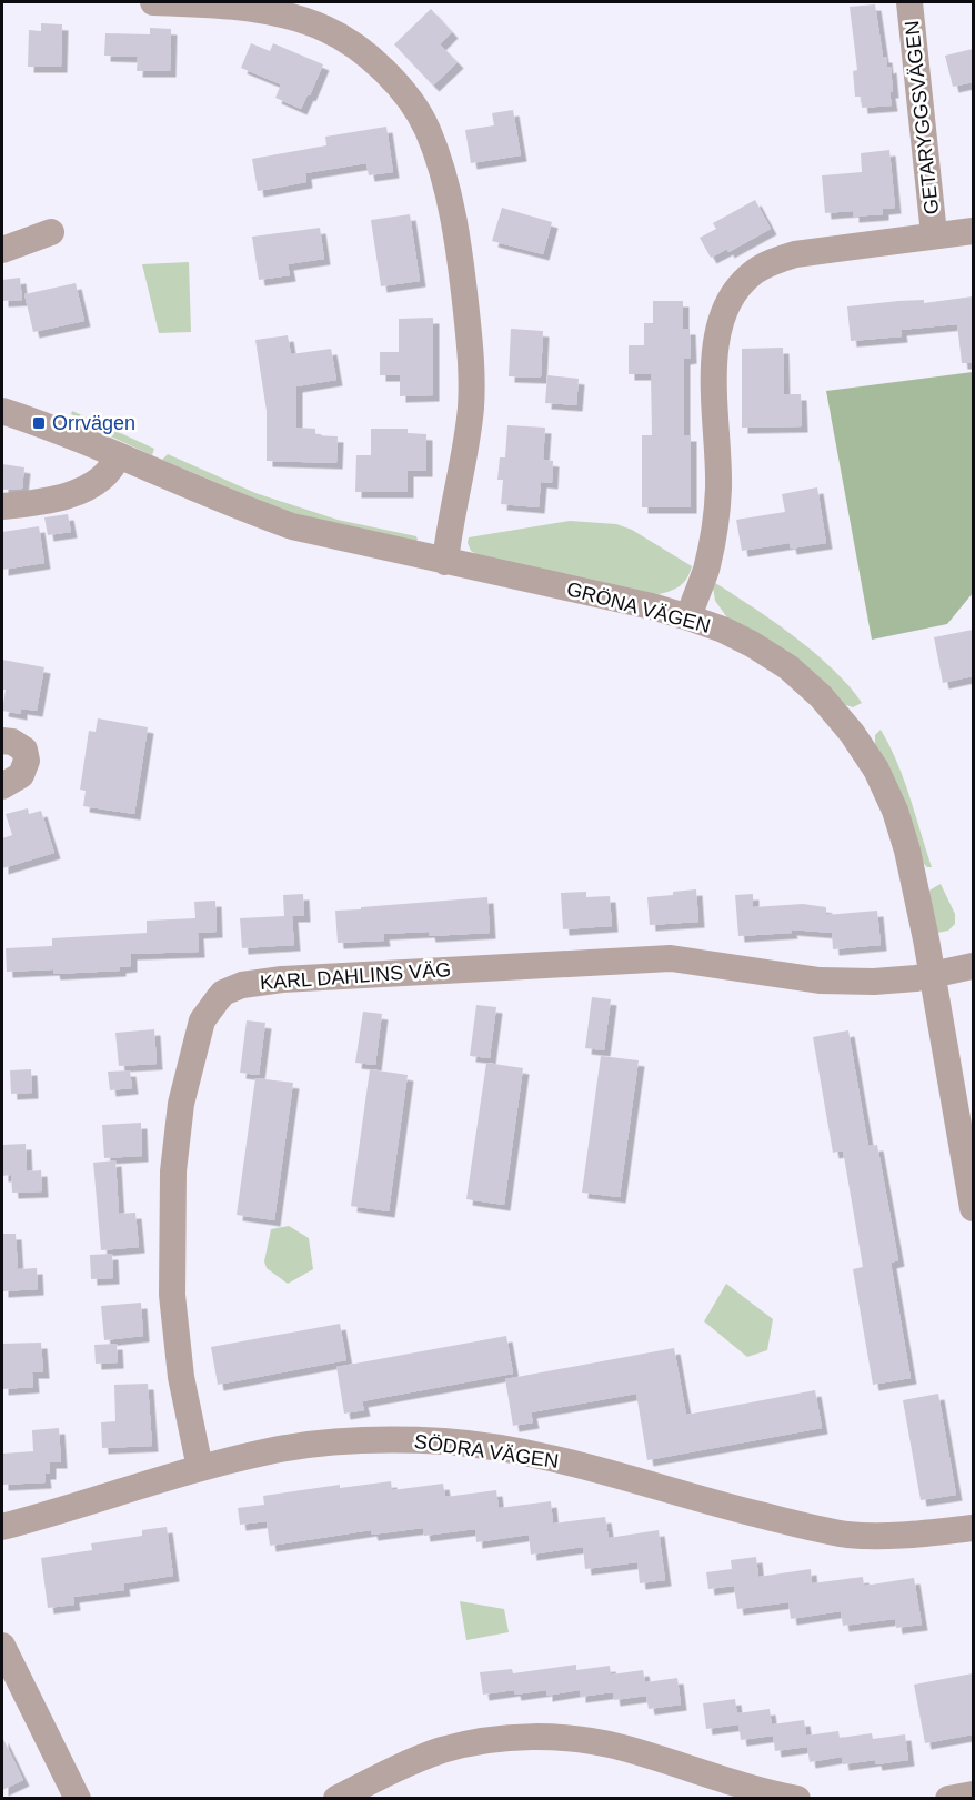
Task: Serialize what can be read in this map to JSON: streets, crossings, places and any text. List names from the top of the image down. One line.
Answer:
{"streets":{"street":["GETARYGGSVÄGEN","GRÖNA VÄGEN","KARL DAHLINS VÄG","SÖDRA VÄGEN"]},"crossings":[["GETARYGGSVÄGEN","GRÖNA VÄGEN"],["GRÖNA VÄGEN","KARL DAHLINS VÄG"],["KARL DAHLINS VÄG","SÖDRA VÄGEN"]],"places":{"transit":["Orrvägen"]}}
